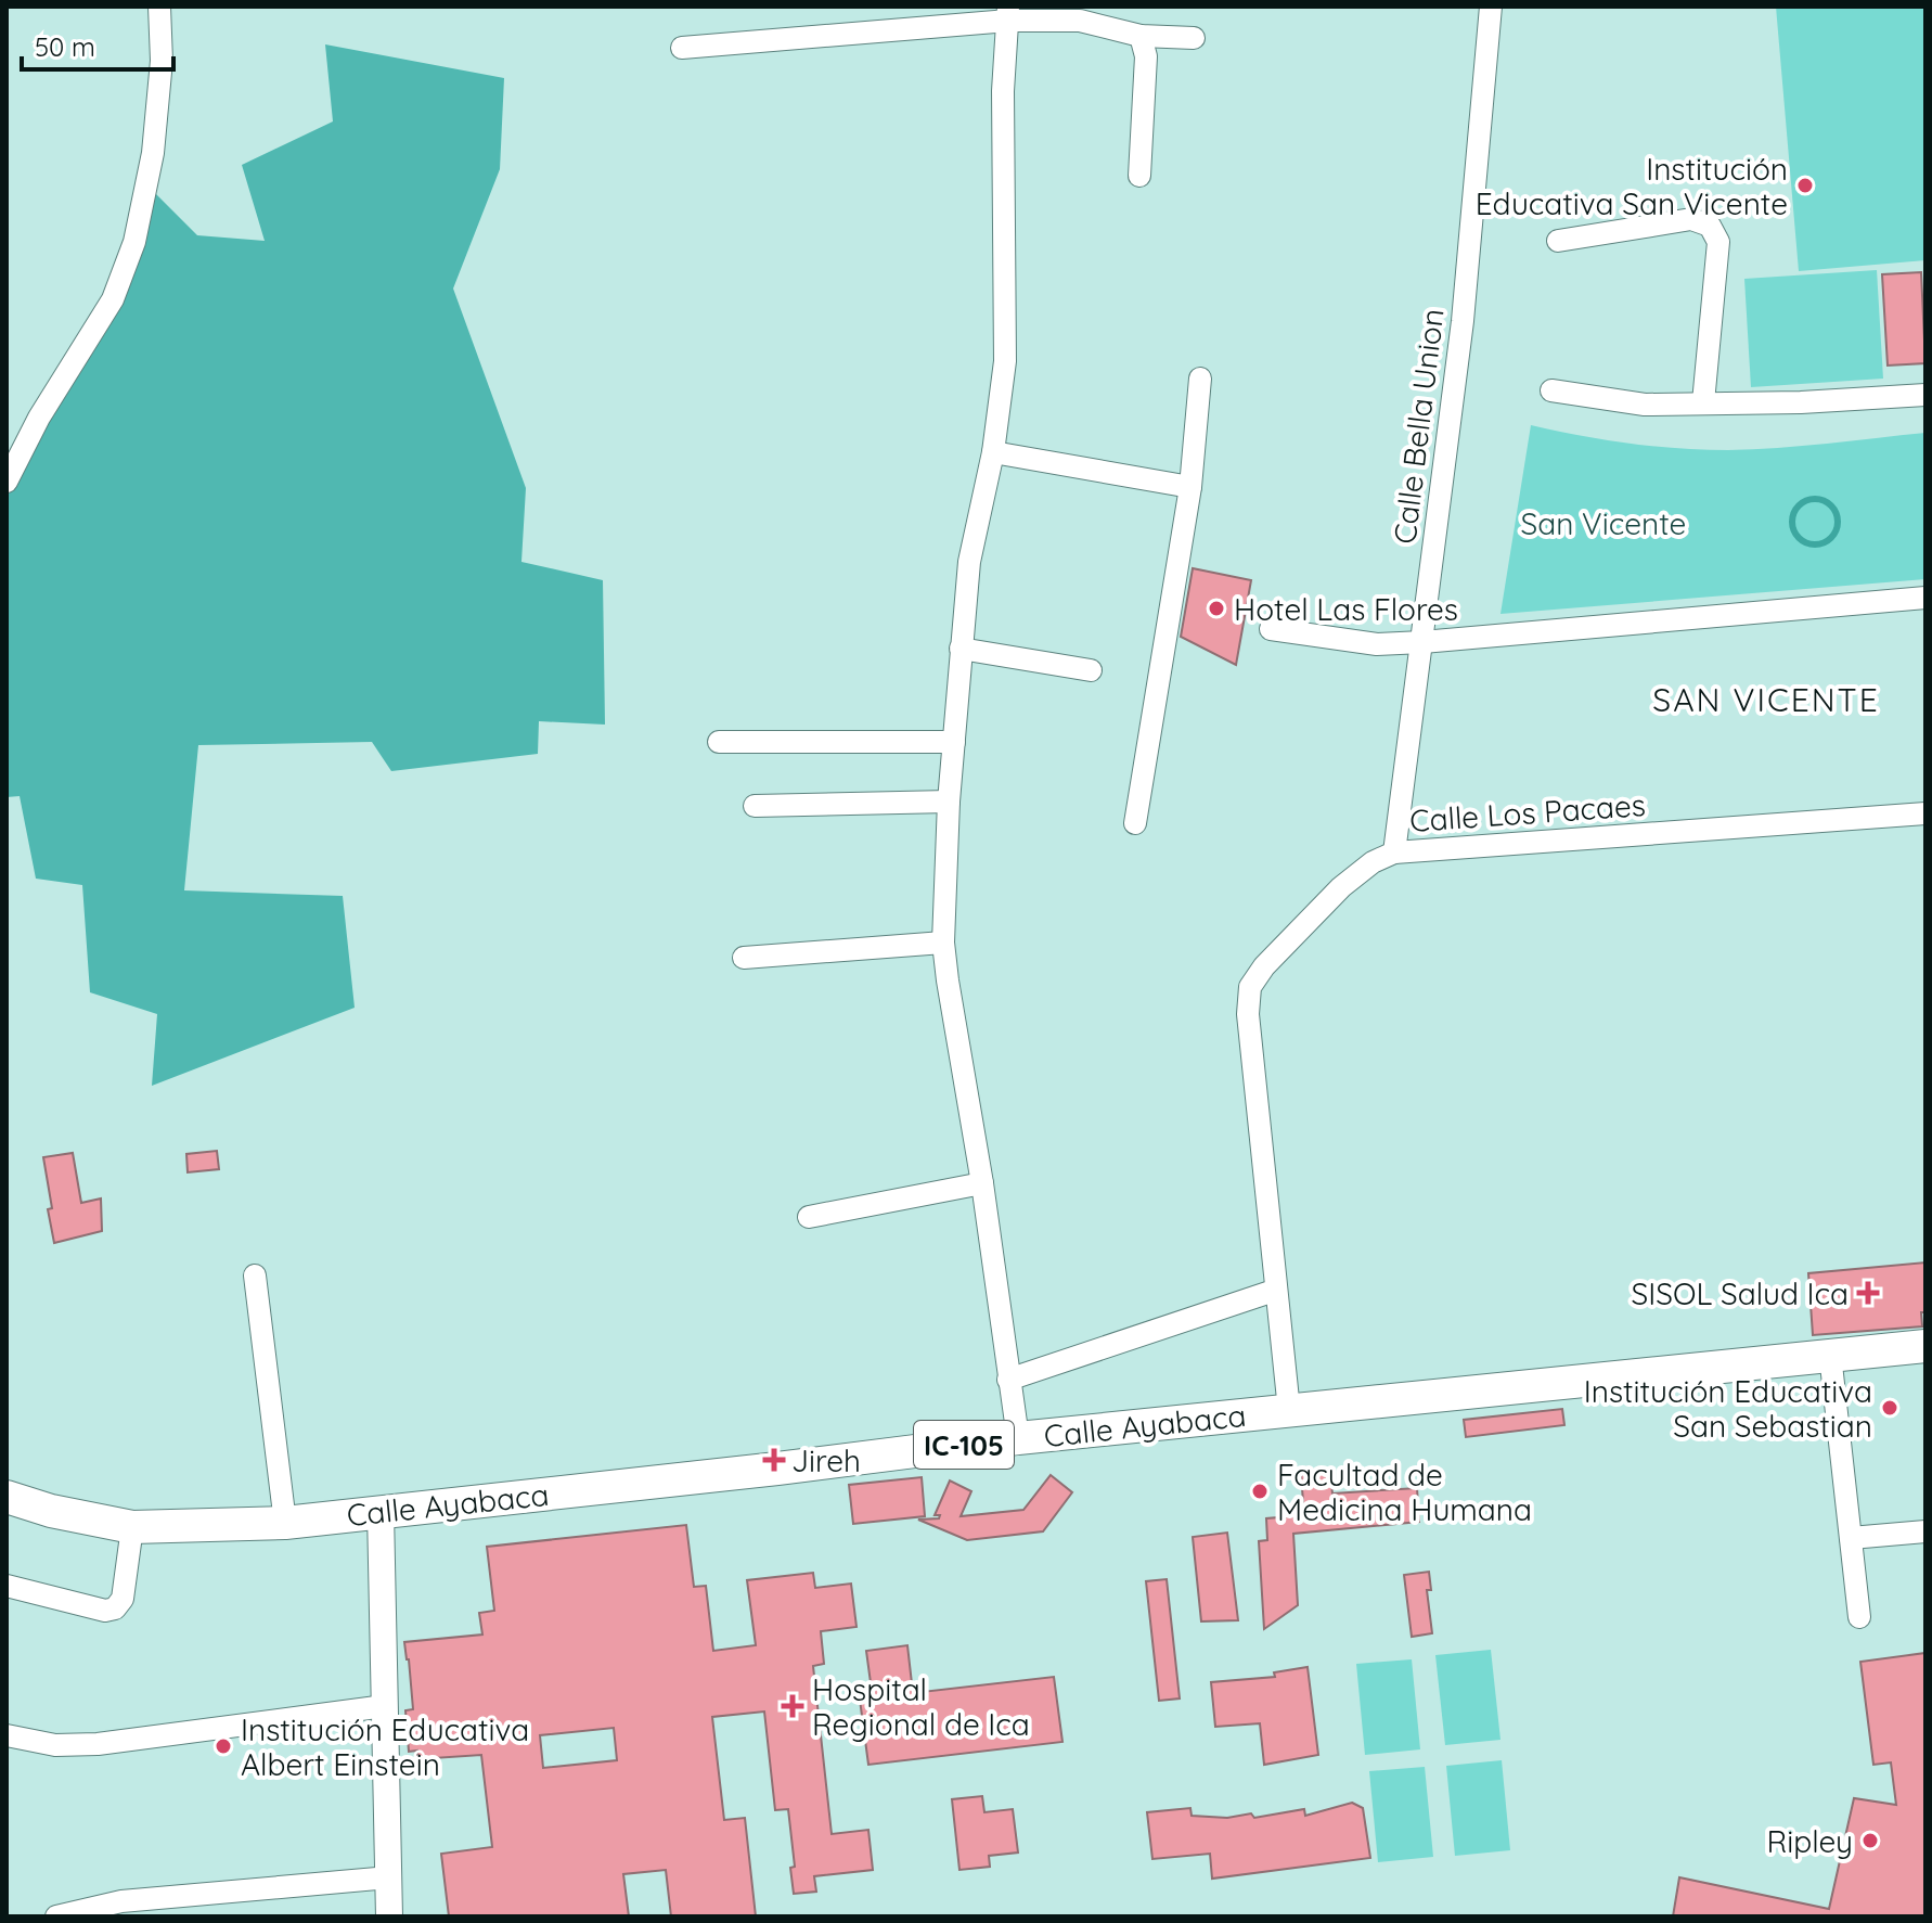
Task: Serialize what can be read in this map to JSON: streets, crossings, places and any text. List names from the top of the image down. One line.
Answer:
{"streets":{"main road":["Calle Ayabaca","IC-105"],"street":["Calle Bella Union","Calle Los Pacaes"]},"crossings":[["Calle Bella Union","Calle Los Pacaes"],["Calle Los Pacaes","Calle Ayabaca"]],"districts":["SAN VICENTE"],"parks":["San Vicente"],"places":{"other":["Institución Educativa San Vicente","Hotel Las Flores","Institución Educativa San Sebastian","Facultad de Medicina Humana","Institución Educativa Albert Einstein","Ripley"],"health":["SISOL Salud Ica","Jireh","Hospital Regional de Ica"]},"scale_bar":"50 m"}
